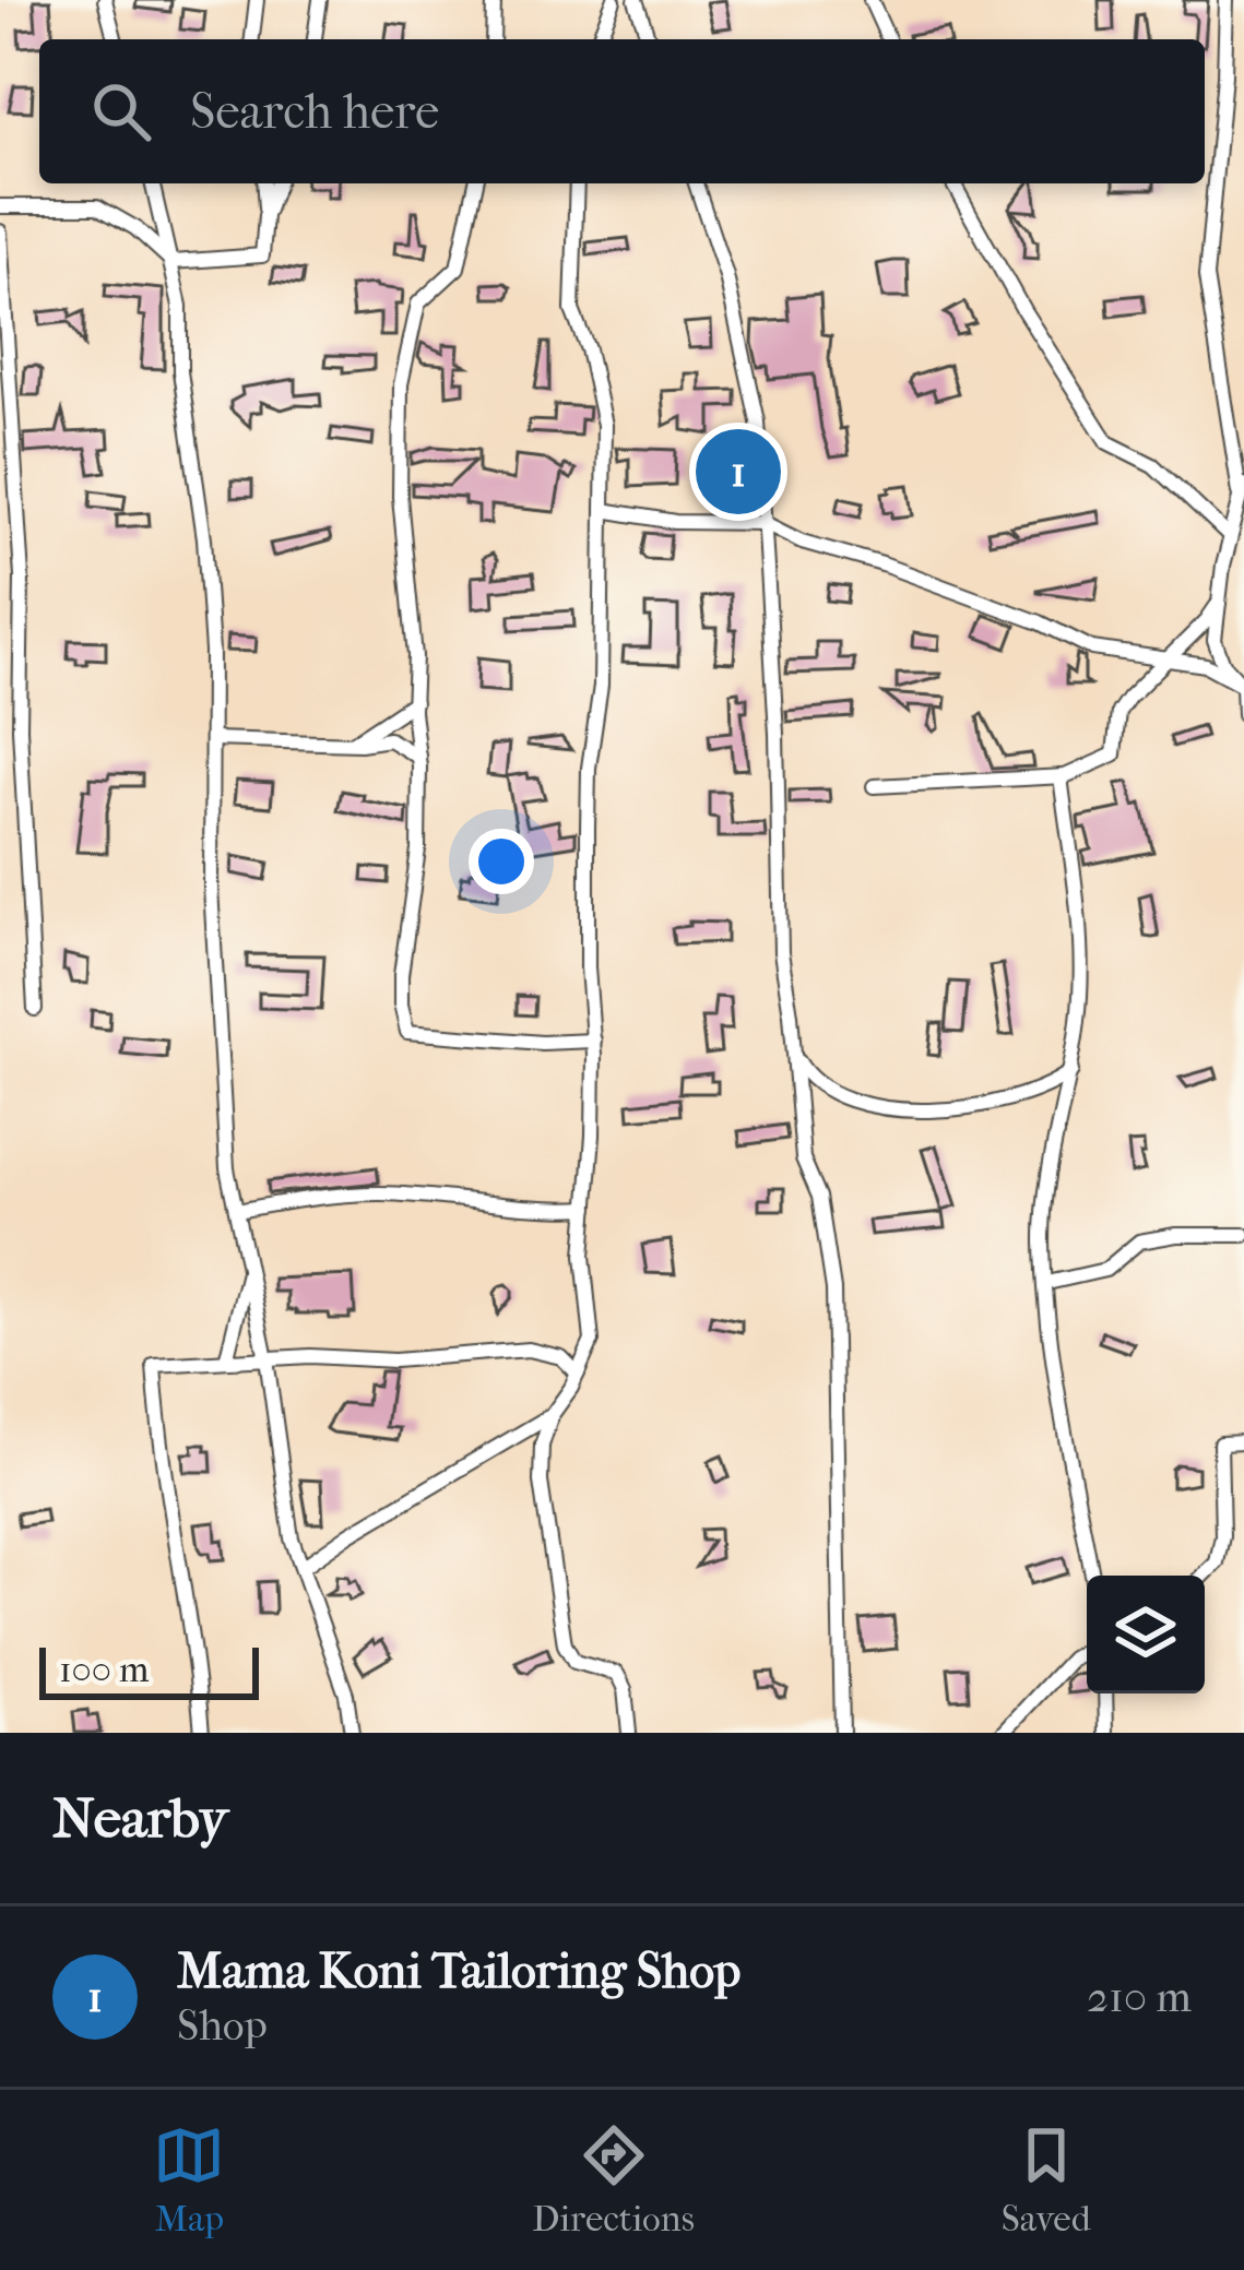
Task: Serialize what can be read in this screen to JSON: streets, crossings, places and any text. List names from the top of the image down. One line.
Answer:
{"scale_bar":"100 m","page":{"search":"Search here","pins":"1","scale":"100 m","heading":"Nearby","list":[{"mark":"1","name":"Mama Koni Tailoring Shop","note":"Shop","value":"210 m"}],"nav":["Map","Directions","Saved"]}}
